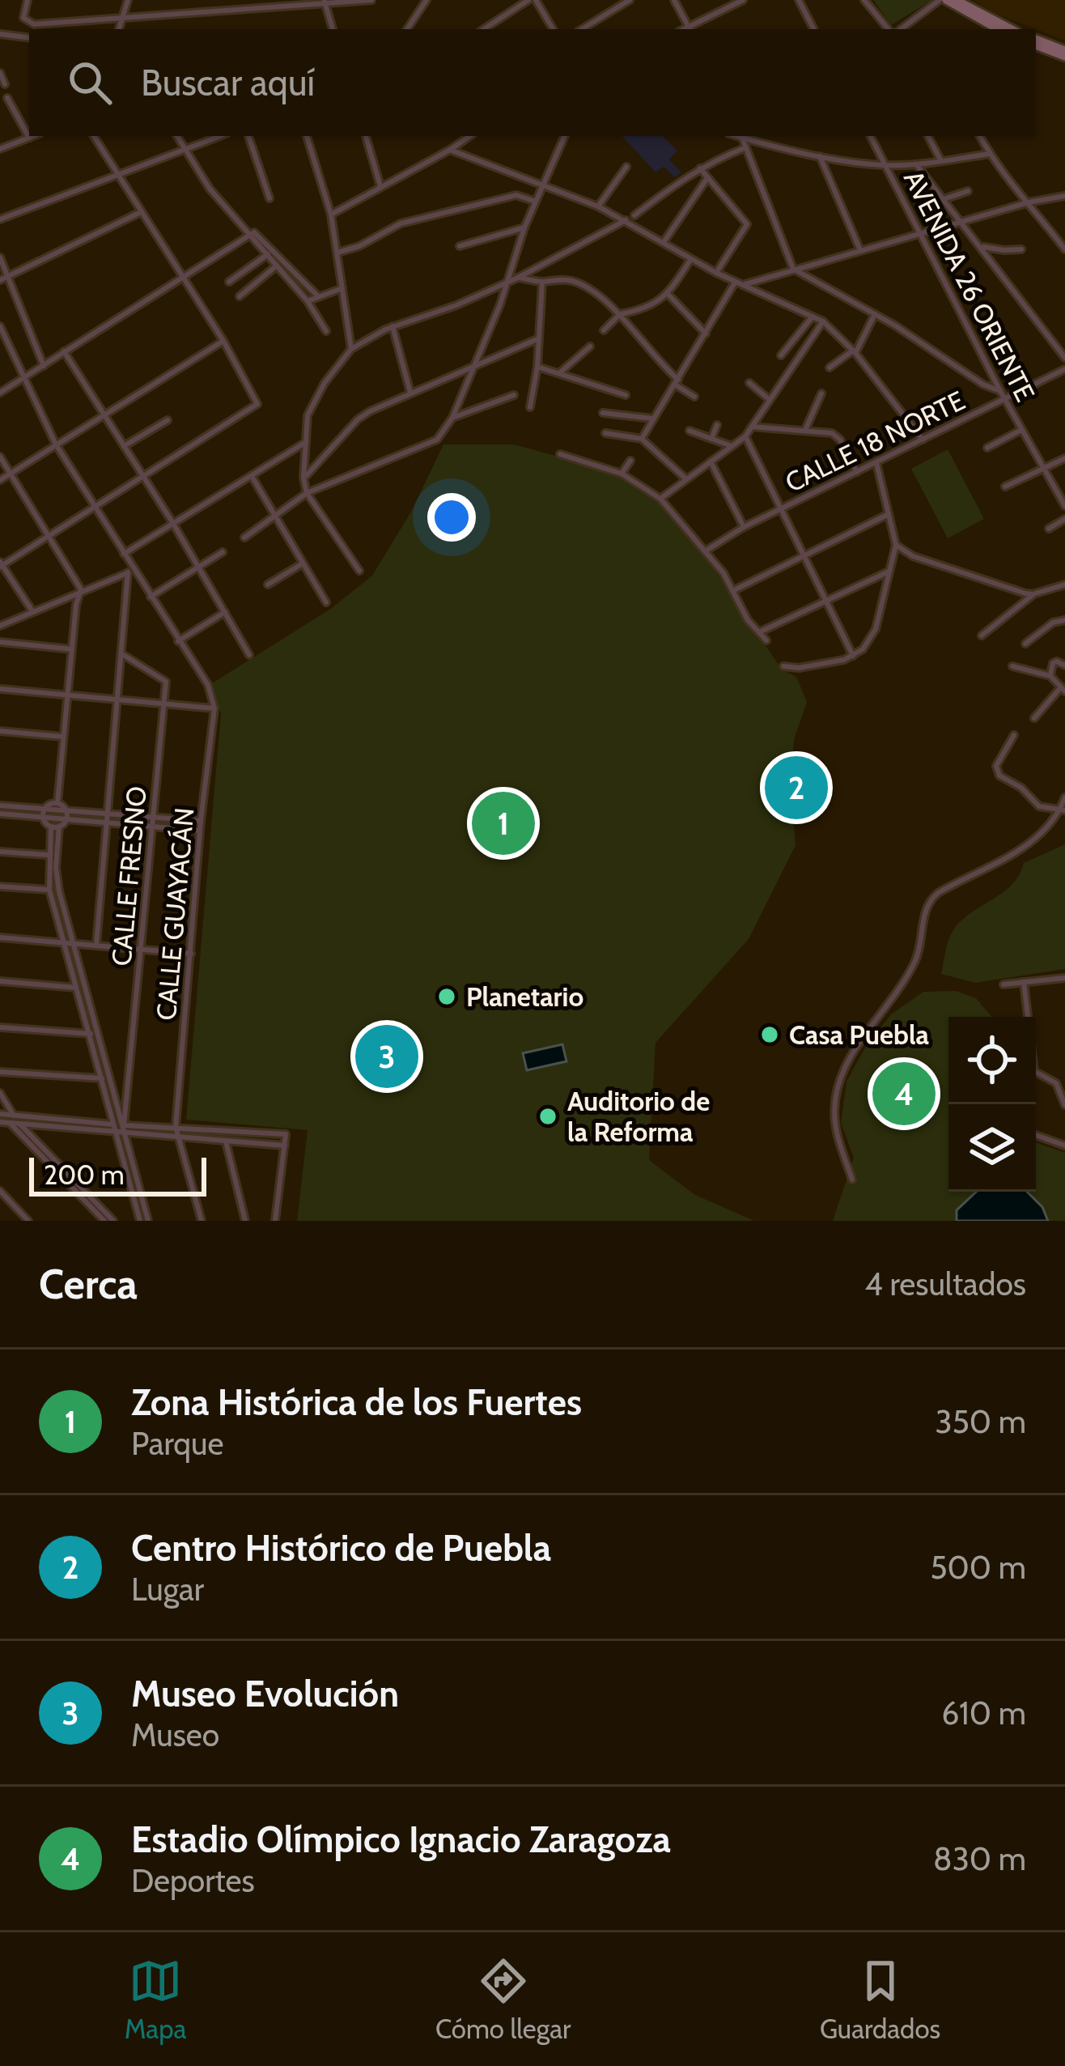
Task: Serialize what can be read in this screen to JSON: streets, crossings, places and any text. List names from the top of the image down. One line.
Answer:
{"streets":{"street":["AVENIDA 26 ORIENTE","CALLE 18 NORTE","CALLE FRESNO","CALLE GUAYACÁN"]},"crossings":[["AVENIDA 26 ORIENTE","CALLE 18 NORTE"]],"places":["Planetario","Casa Puebla","Auditorio de la Reforma"],"scale_bar":"200 m","page":{"search":"Buscar aquí","pins":["2","1","3","4"],"scale":"200 m","heading":["Cerca","4 resultados"],"list":[{"mark":"1","name":"Zona Histórica de los Fuertes","note":"Parque","value":"350 m"},{"mark":"2","name":"Centro Histórico de Puebla","note":"Lugar","value":"500 m"},{"mark":"3","name":"Museo Evolución","note":"Museo","value":"610 m"},{"mark":"4","name":"Estadio Olímpico Ignacio Zaragoza","note":"Deportes","value":"830 m"}],"nav":["Mapa","Cómo llegar","Guardados"]}}
